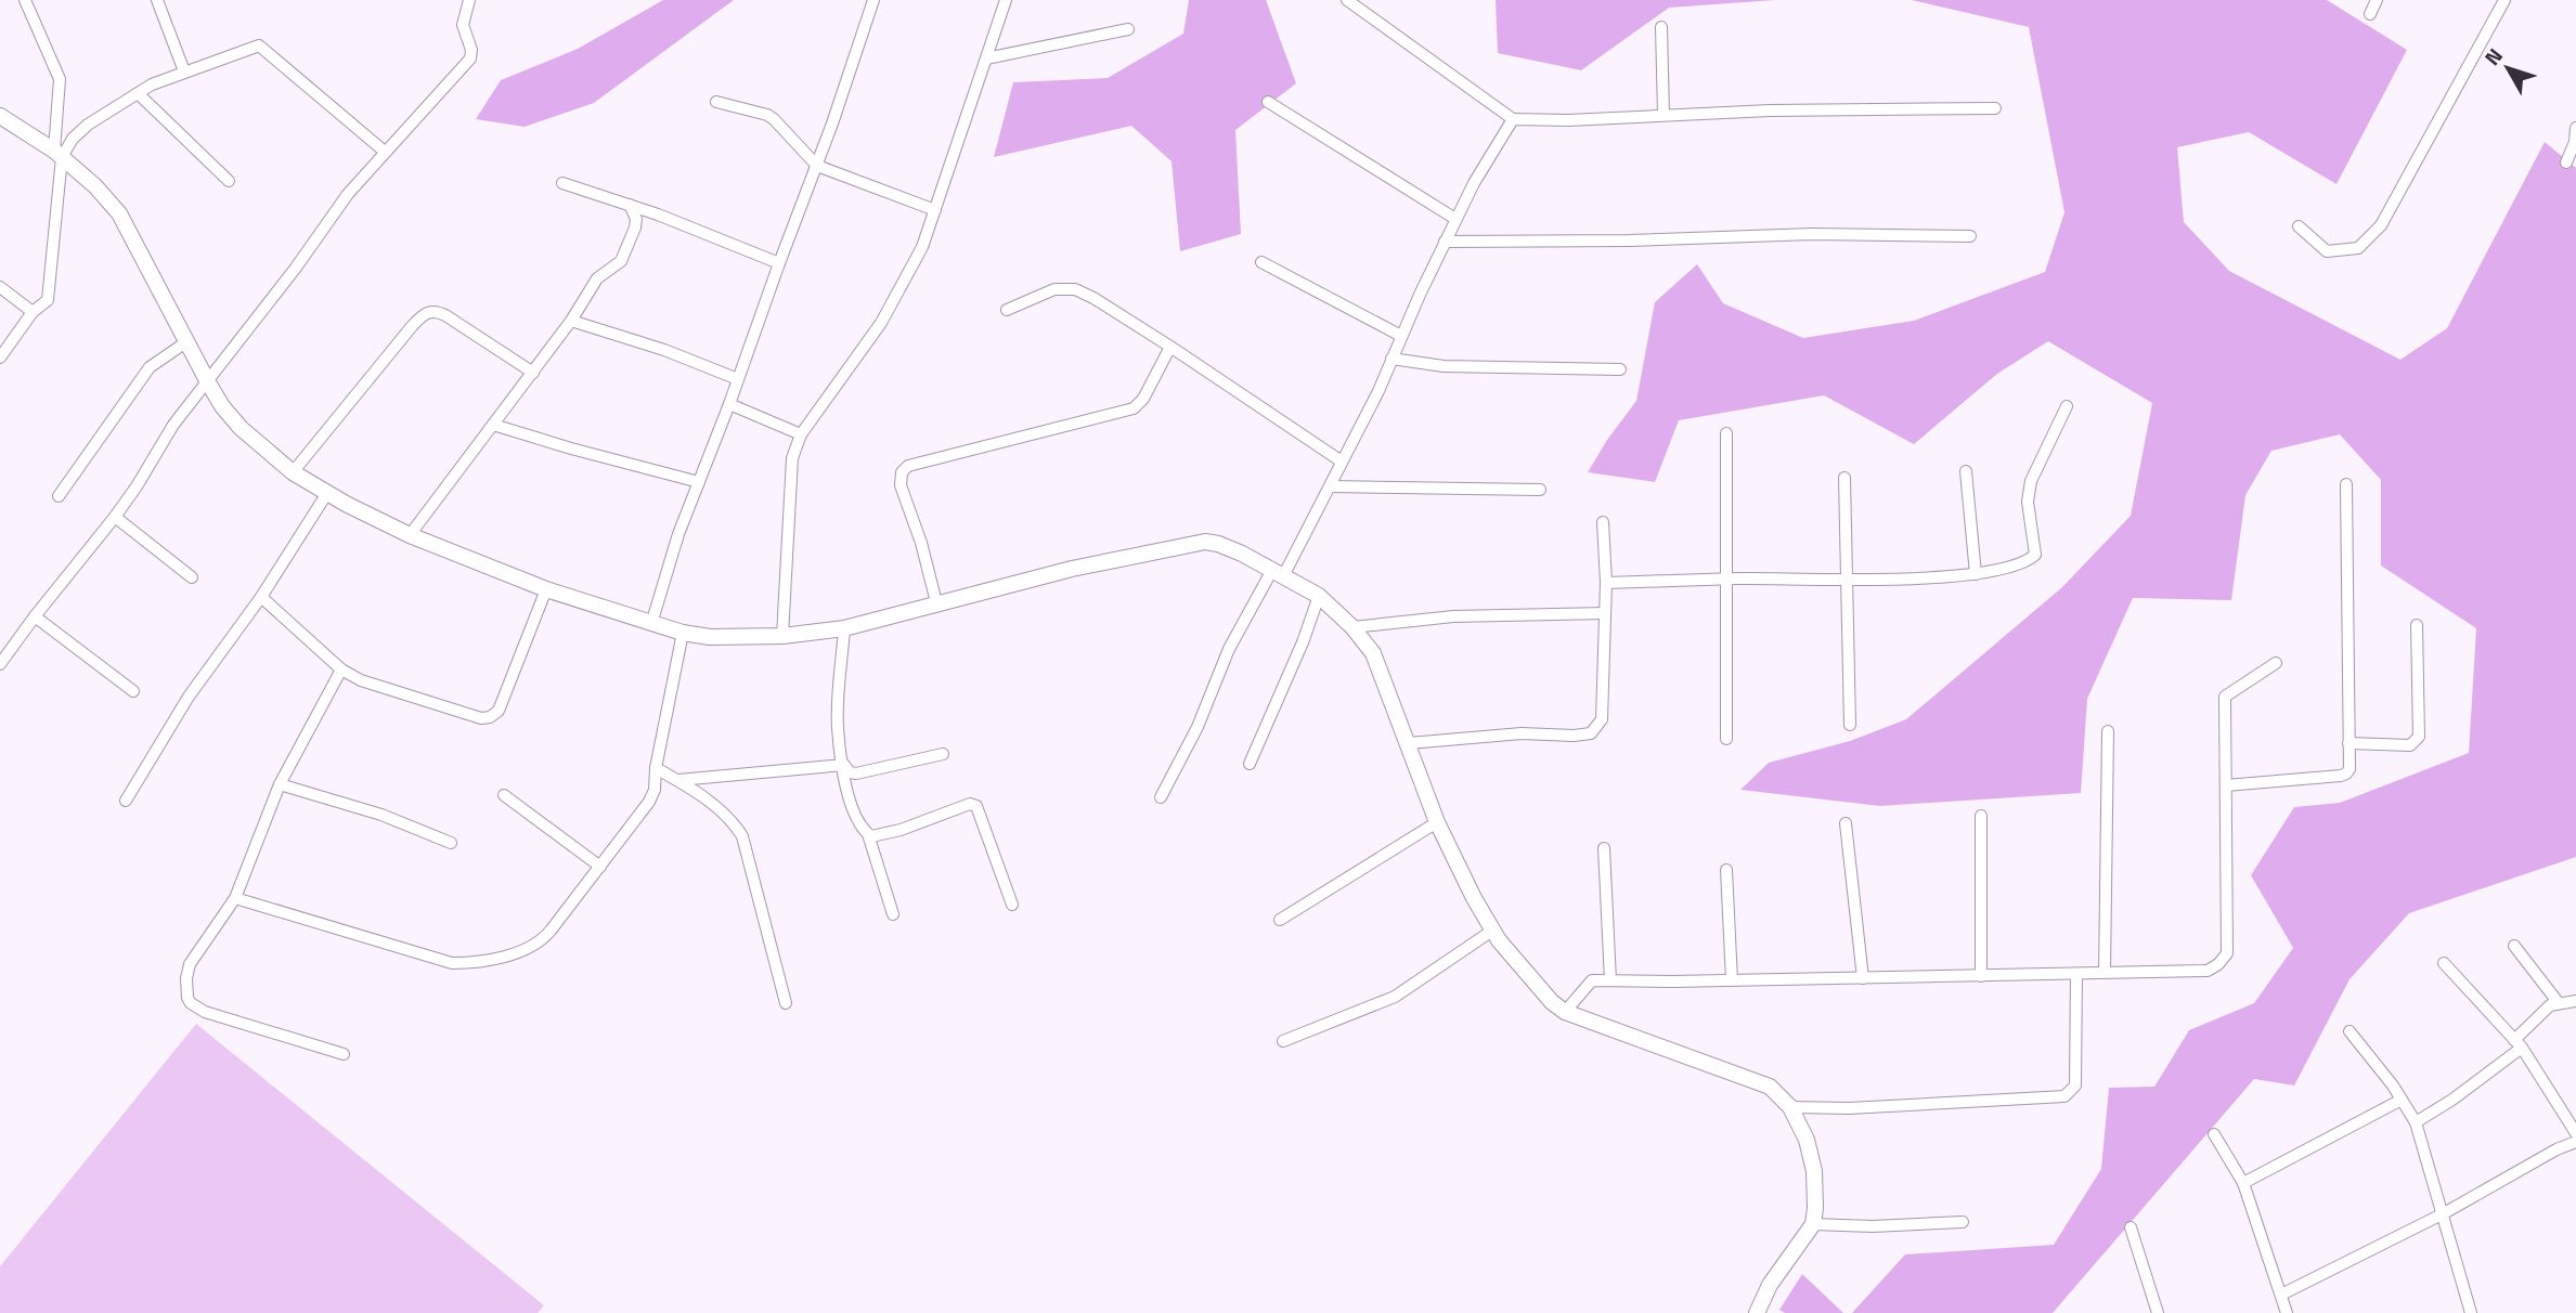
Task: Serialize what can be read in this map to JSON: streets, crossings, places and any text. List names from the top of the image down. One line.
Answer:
{"north":"top left"}
